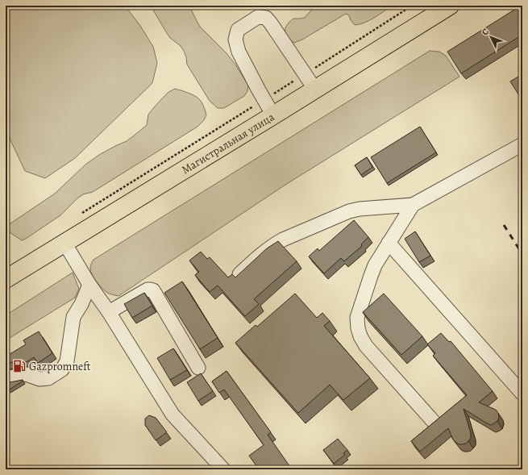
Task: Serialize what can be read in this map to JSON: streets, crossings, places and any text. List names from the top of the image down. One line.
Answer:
{"streets":{"main road":["Магистральная улица"]},"places":{"fuel station":["Gazpromneft"]},"north":"top left"}
